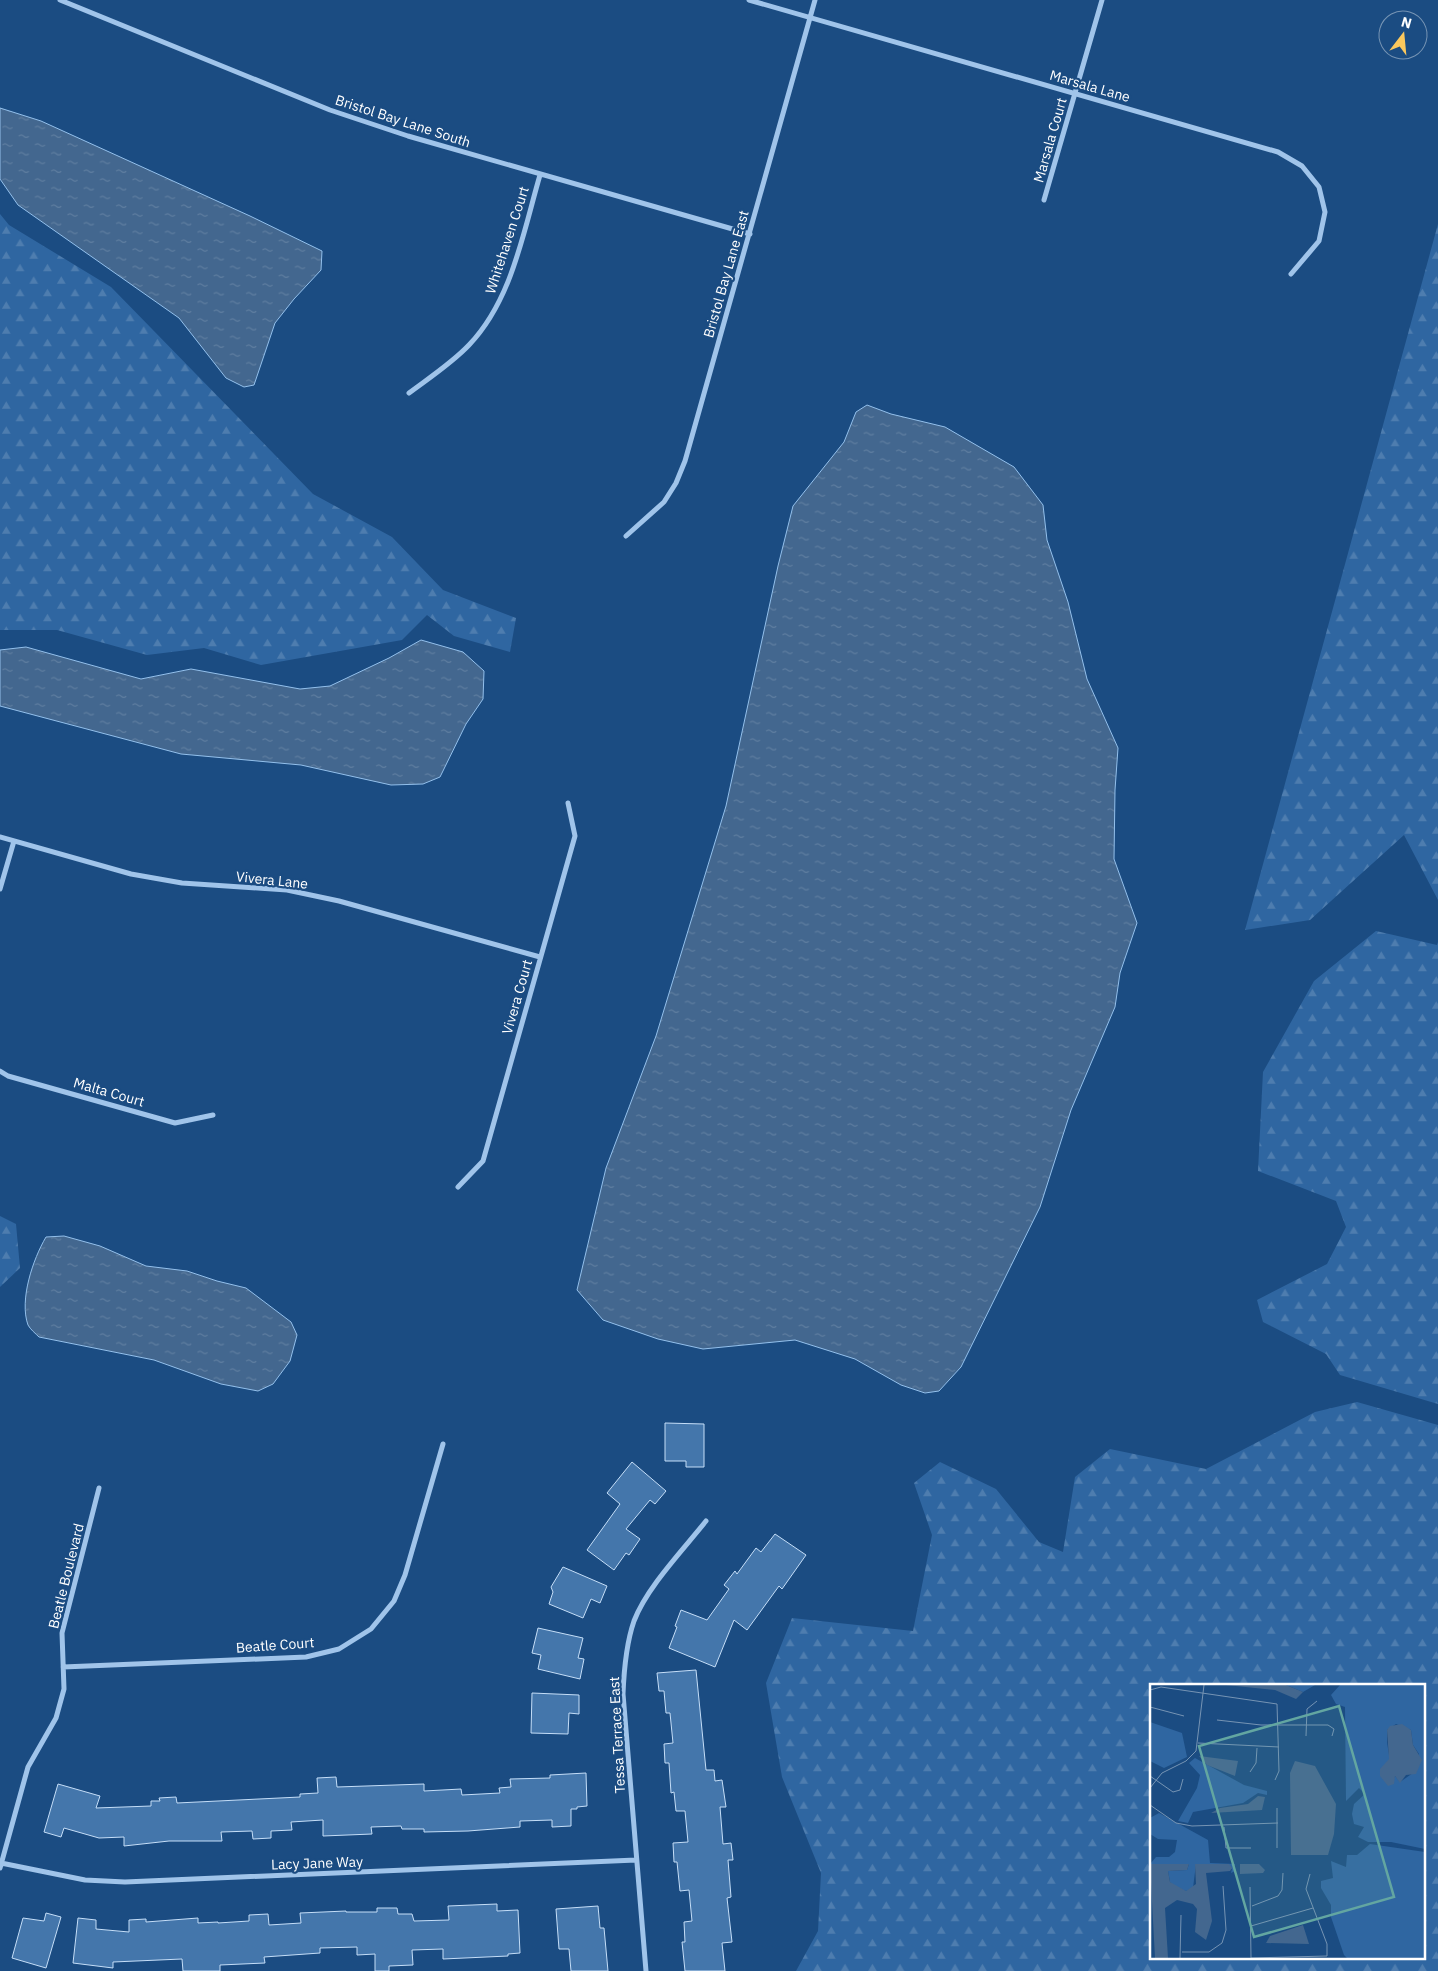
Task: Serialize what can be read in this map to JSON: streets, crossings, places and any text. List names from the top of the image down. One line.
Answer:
{"streets":{"street":["Marsala Lane","Bristol Bay Lane South","Marsala Court","Whitehaven Court","Bristol Bay Lane East","Vivera Lane","Vivera Court","Malta Court","Beatle Boulevard","Beatle Court","Tessa Terrace East","Lacy Jane Way"]},"crossings":[["Marsala Lane","Marsala Court"],["Marsala Lane","Bristol Bay Lane East"],["Bristol Bay Lane South","Whitehaven Court"],["Bristol Bay Lane South","Bristol Bay Lane East"],["Vivera Lane","Vivera Court"],["Beatle Boulevard","Beatle Court"],["Beatle Boulevard","Lacy Jane Way"],["Tessa Terrace East","Lacy Jane Way"]],"north":"top"}
